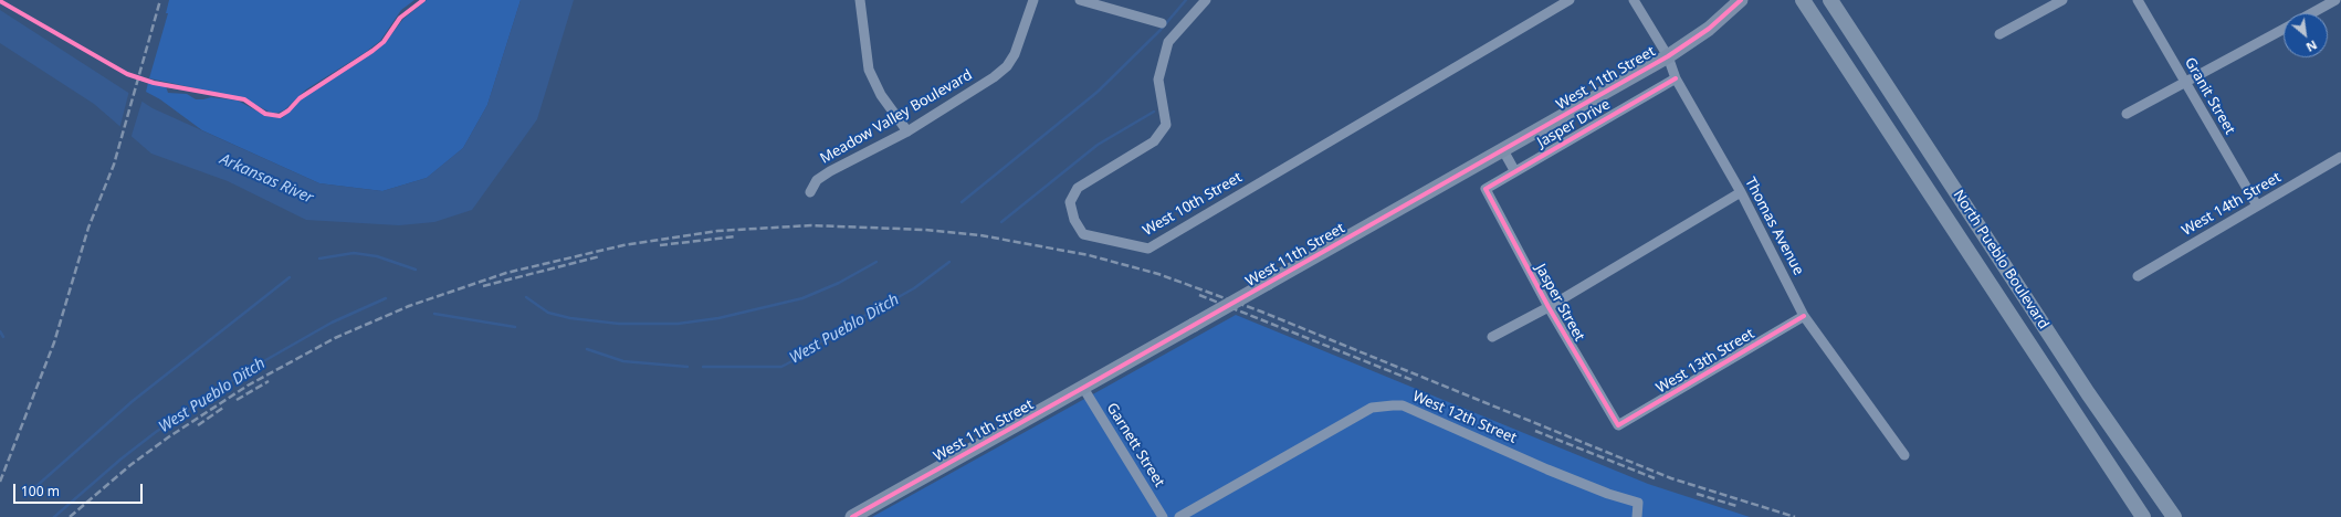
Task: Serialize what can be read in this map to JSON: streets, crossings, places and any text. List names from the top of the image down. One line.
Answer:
{"streets":{"main road":["North Pueblo Boulevard"],"street":["West 11th Street","Granit Street","Meadow Valley Boulevard","Jasper Drive","West 10th Street","West 14th Street","Thomas Avenue","Jasper Street","West 13th Street","West 12th Street","Garnett Street"]},"crossings":[["West 11th Street","Thomas Avenue"],["West 11th Street","Garnett Street"],["Granit Street","West 14th Street"],["Jasper Drive","Thomas Avenue"],["Jasper Drive","Jasper Street"],["Thomas Avenue","West 13th Street"],["Jasper Street","West 13th Street"]],"water":["Arkansas River","West Pueblo Ditch"],"scale_bar":"100 m","north":"bottom right"}
